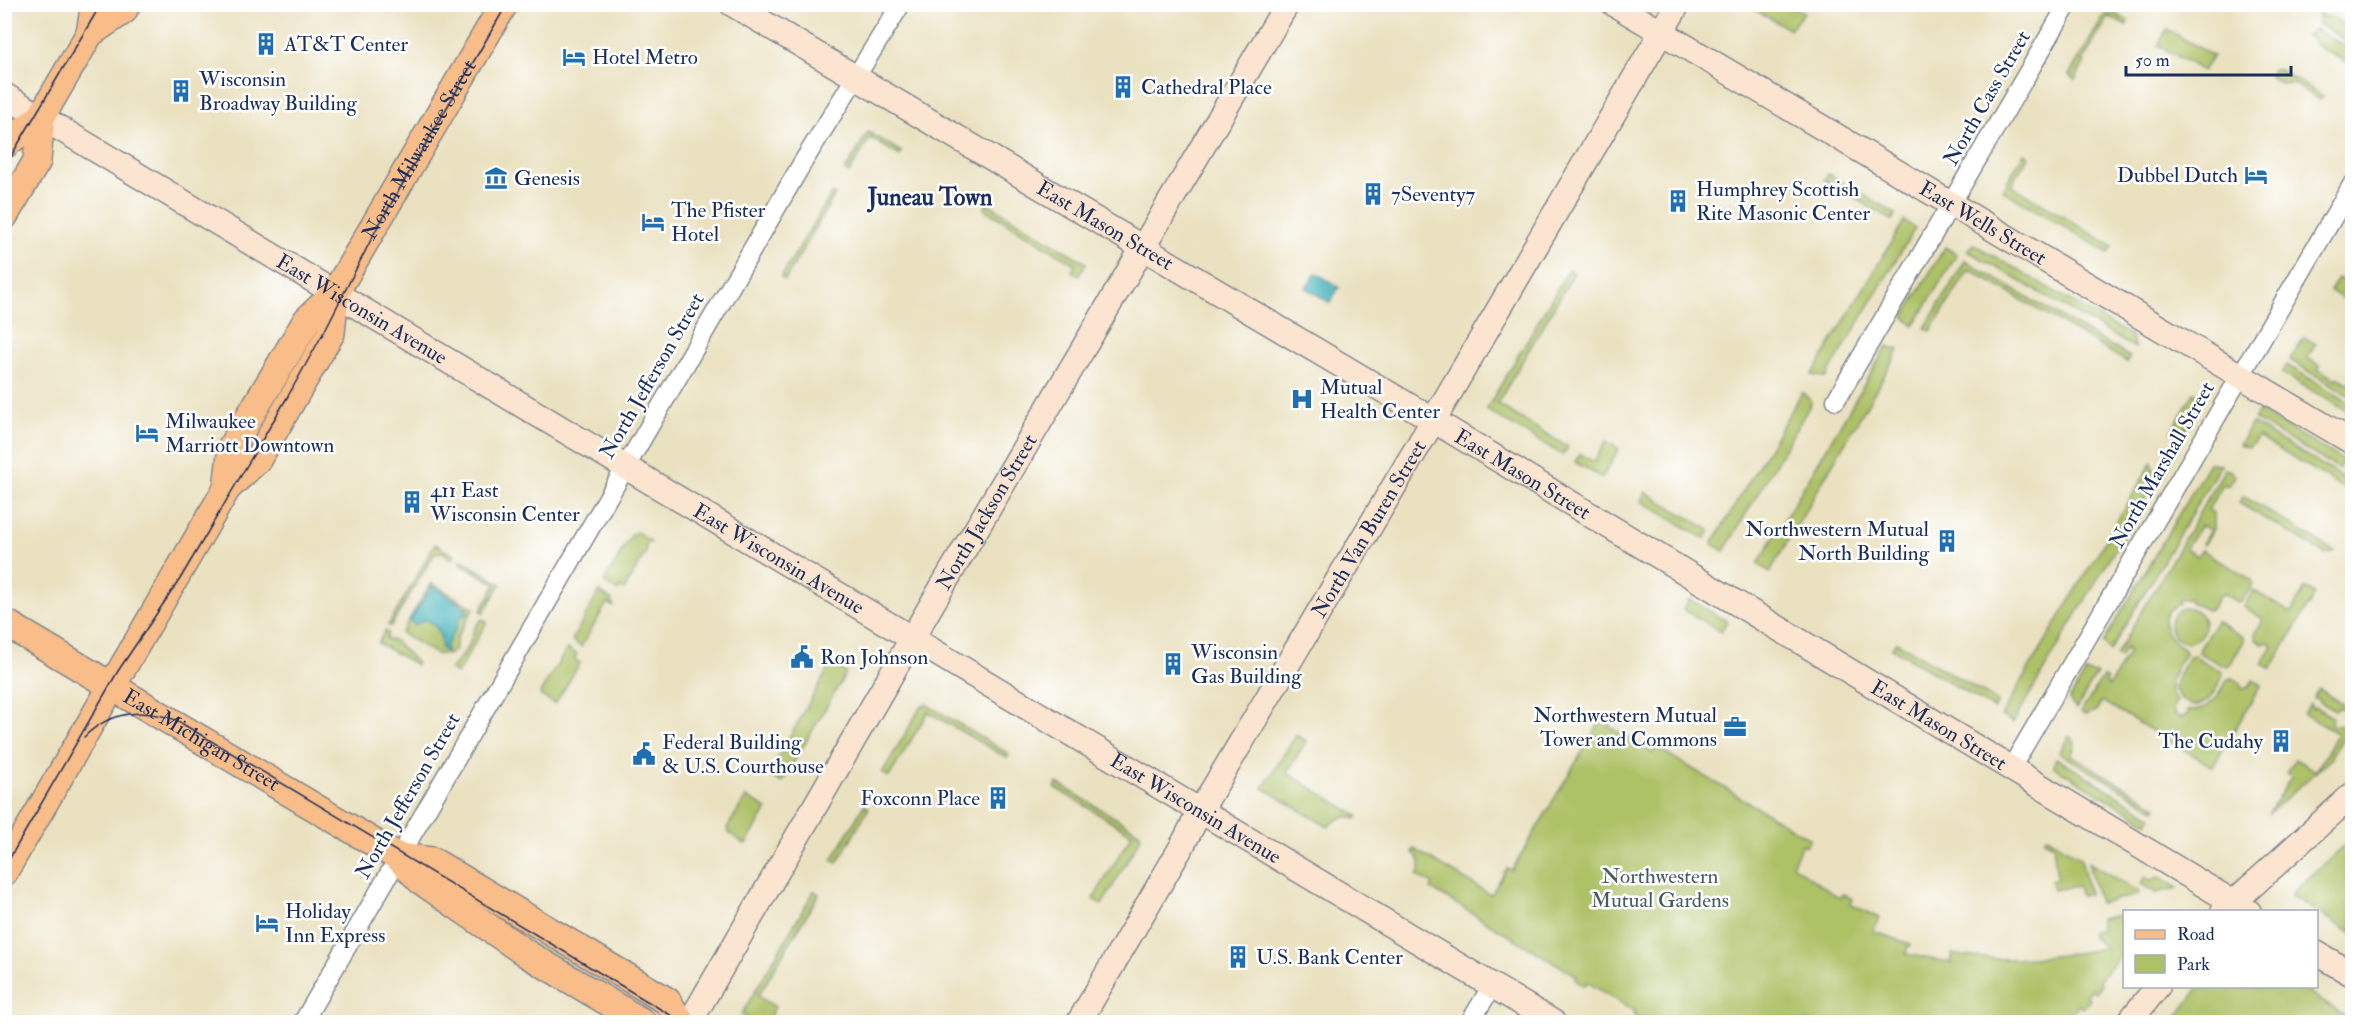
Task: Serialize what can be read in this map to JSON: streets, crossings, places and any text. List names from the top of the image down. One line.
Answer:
{"streets":{"main road":["North Milwaukee Street","East Wells Street","East Mason Street","East Wisconsin Avenue","North Jackson Street","North Van Buren Street","East Michigan Street"],"street":["North Cass Street","North Jefferson Street","North Marshall Street"]},"crossings":[["North Cass Street","East Wells Street"],["North Milwaukee Street","East Wisconsin Avenue"],["North Milwaukee Street","East Michigan Street"],["East Wells Street","North Marshall Street"],["East Wells Street","North Van Buren Street"],["East Mason Street","North Jefferson Street"],["East Mason Street","North Marshall Street"],["East Mason Street","North Jackson Street"],["East Mason Street","North Van Buren Street"],["East Wisconsin Avenue","North Jefferson Street"],["East Wisconsin Avenue","North Jackson Street"],["East Wisconsin Avenue","North Van Buren Street"],["North Jefferson Street","East Michigan Street"]],"districts":["Juneau Town"],"parks":["Northwestern Mutual Gardens"],"places":{"building":["AT&T Center","Cathedral Place","Wisconsin Broadway Building","7Seventy7","Humphrey Scottish Rite Masonic Center","411 East Wisconsin Center","Northwestern Mutual North Building","Wisconsin Gas Building","The Cudahy","Foxconn Place","U.S. Bank Center"],"hotel":["Hotel Metro","Dubbel Dutch","The Pfister Hotel","Milwaukee Marriott Downtown","Holiday Inn Express"],"museum":["Genesis"],"hospital":["Mutual Health Center"],"public building":["Ron Johnson","Federal Building & U.S. Courthouse"],"office":["Northwestern Mutual Tower and Commons"]},"legend":["Road","Park"],"scale_bar":"50 m"}
